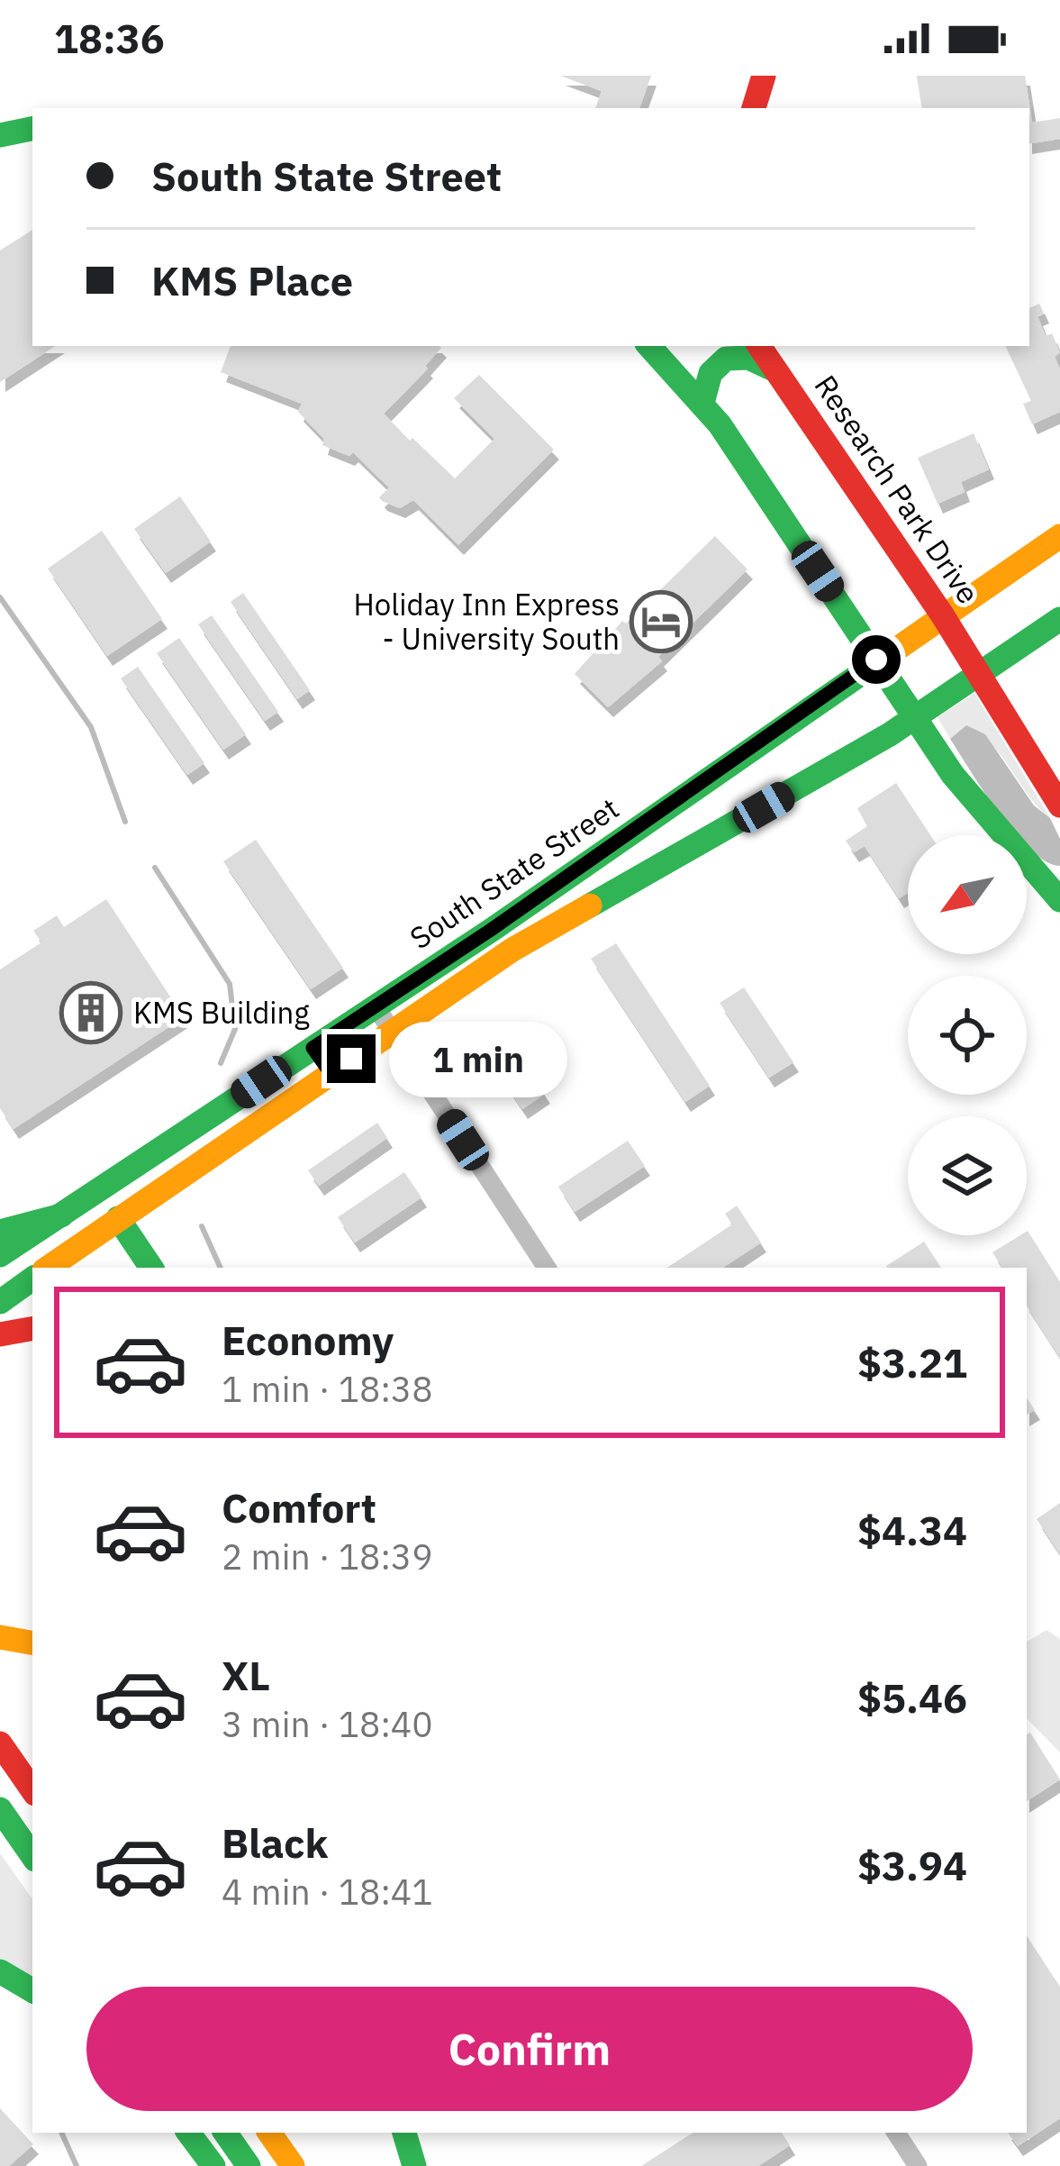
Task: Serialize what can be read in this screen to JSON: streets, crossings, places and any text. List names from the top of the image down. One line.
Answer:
{"streets":{"main road":["Research Park Drive","South State Street"]},"crossings":[["Research Park Drive","South State Street"]],"places":{"hotel":["Holiday Inn Express - University South"],"building":["KMS Building"]},"north":"bottom left","page":{"status":"18:36","banner":["South State Street","KMS Place"],"bubble":"1 min","list":[{"name":"Economy","note":"1 min · 18:38","value":"$3.21"},{"name":"Comfort","note":"2 min · 18:39","value":"$4.34"},{"name":"XL","note":"3 min · 18:40","value":"$5.46"},{"name":"Black","note":"4 min · 18:41","value":"$3.94"}],"buttons":"Confirm"}}
